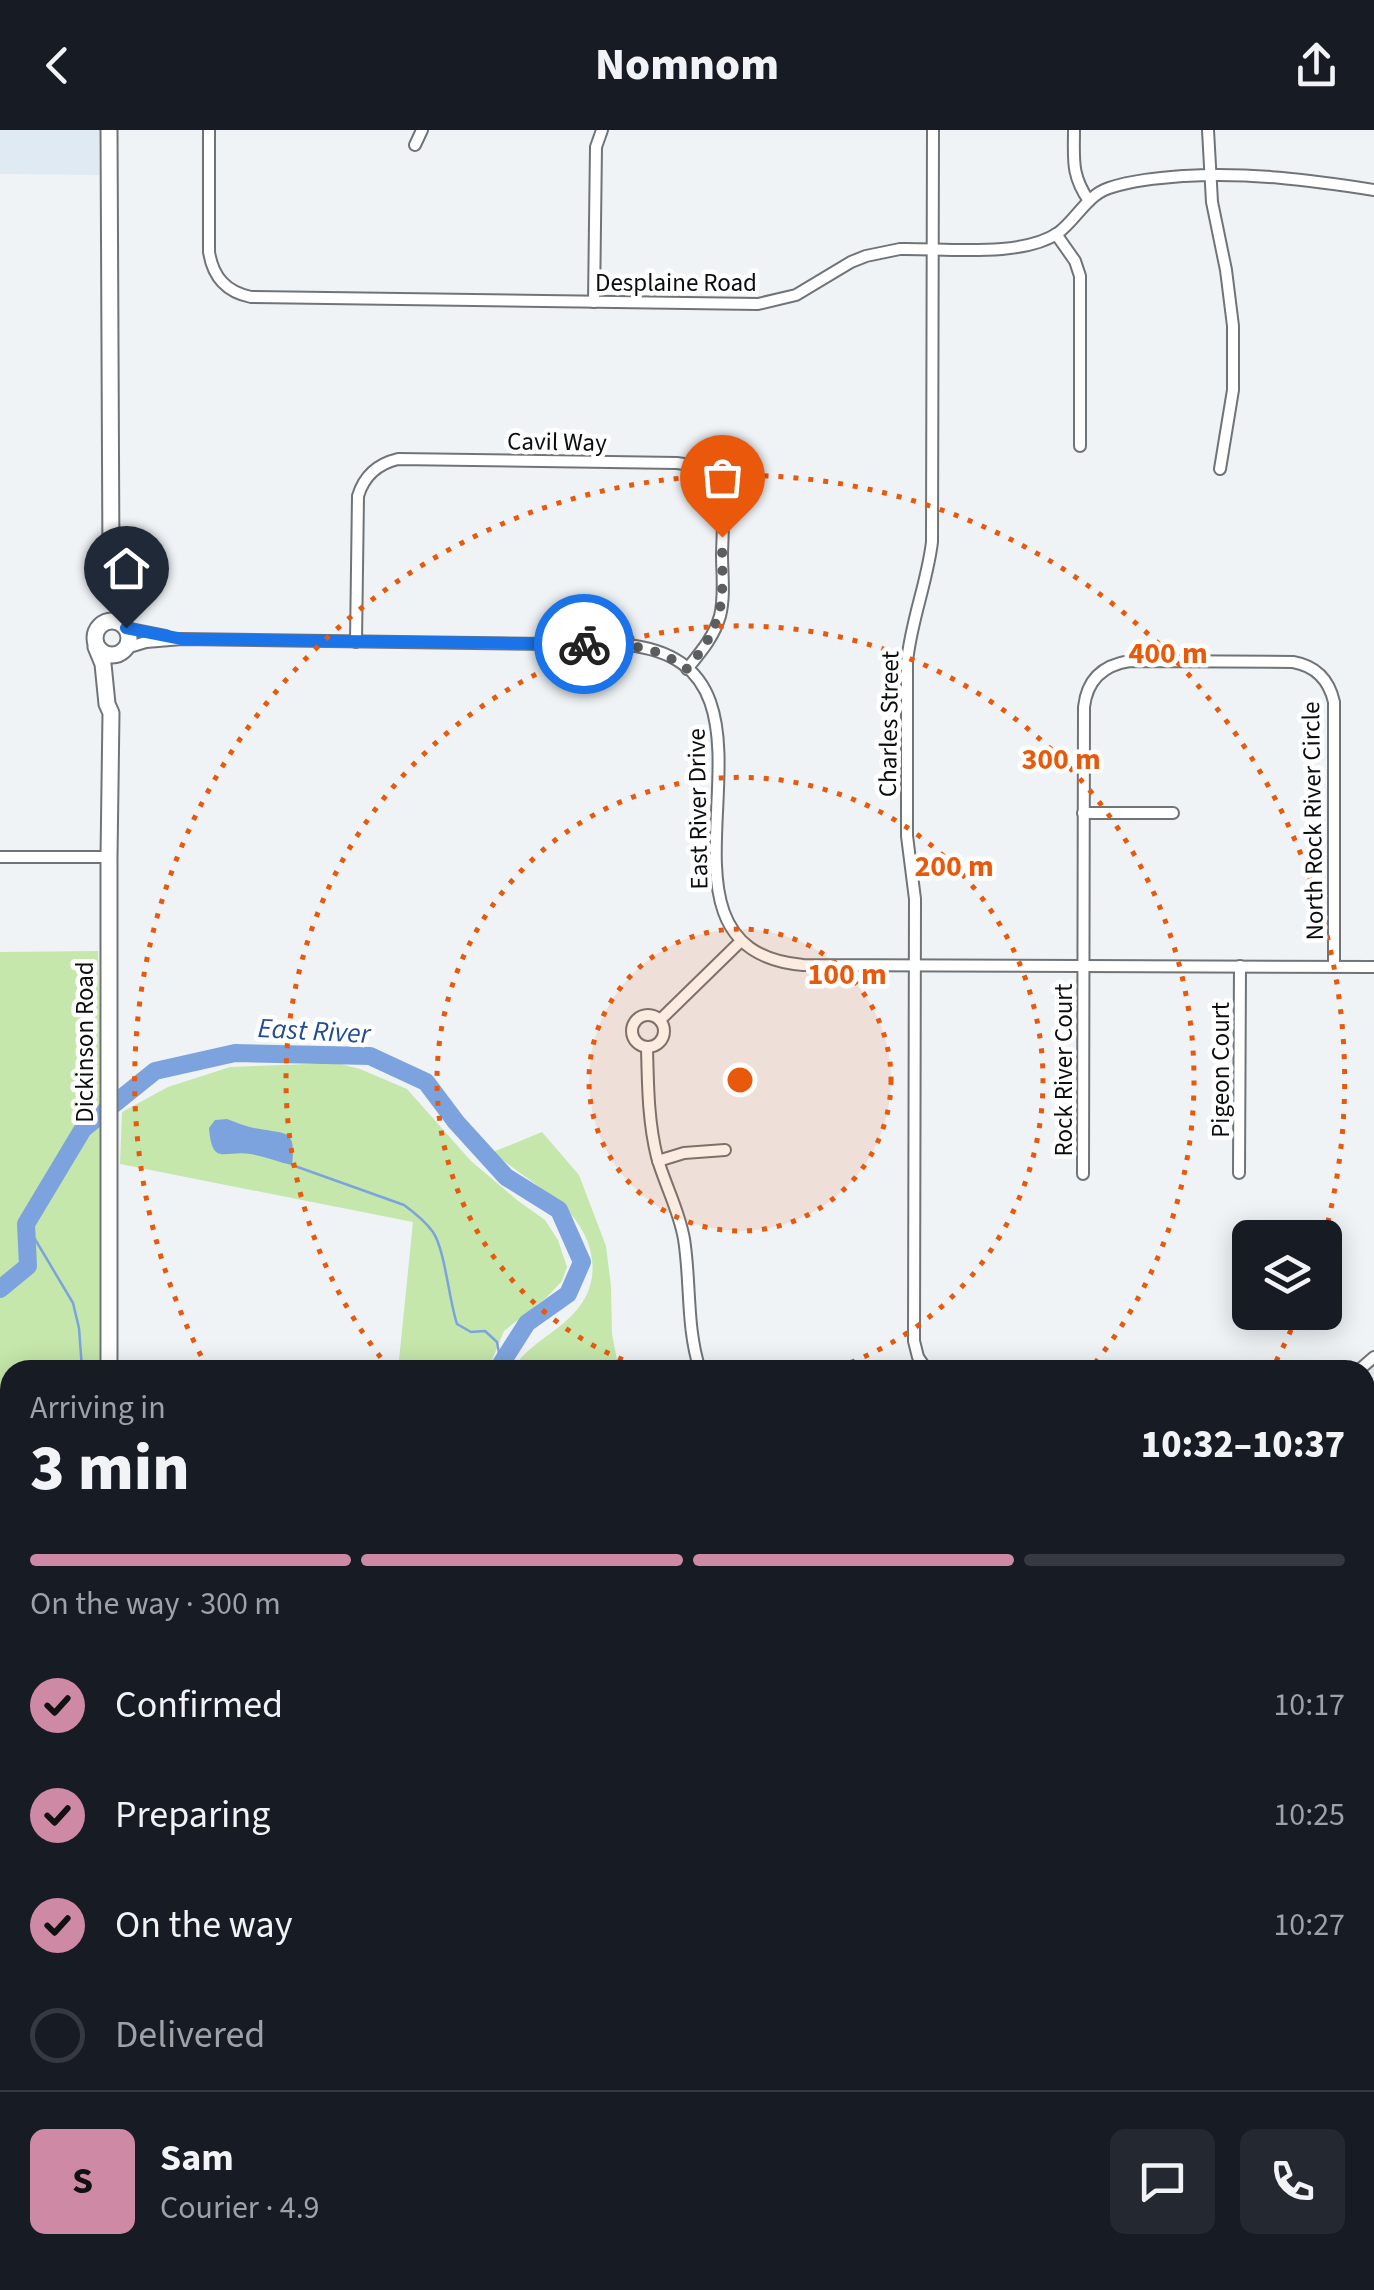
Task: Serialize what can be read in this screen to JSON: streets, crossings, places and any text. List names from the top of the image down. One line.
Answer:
{"streets":{"street":["Desplaine Road","Cavil Way","Charles Street","East River Drive","North Rock River Circle","Dickinson Road","Rock River Court","Pigeon Court"]},"crossings":[["Desplaine Road","Charles Street"],["Cavil Way","East River Drive"],["North Rock River Circle","Rock River Court"]],"water":["East River"],"page":{"header":"Nomnom","heading":["3 min","Arriving in","10:32–10:37"],"panel":["Sam","Courier · 4.9"],"bar":"On the way · 300 m","list":[["Confirmed","10:17"],["Preparing","10:25"],["On the way","10:27"],"Delivered"],"round":"S"},"rings":["400 m","300 m","200 m","100 m"]}
